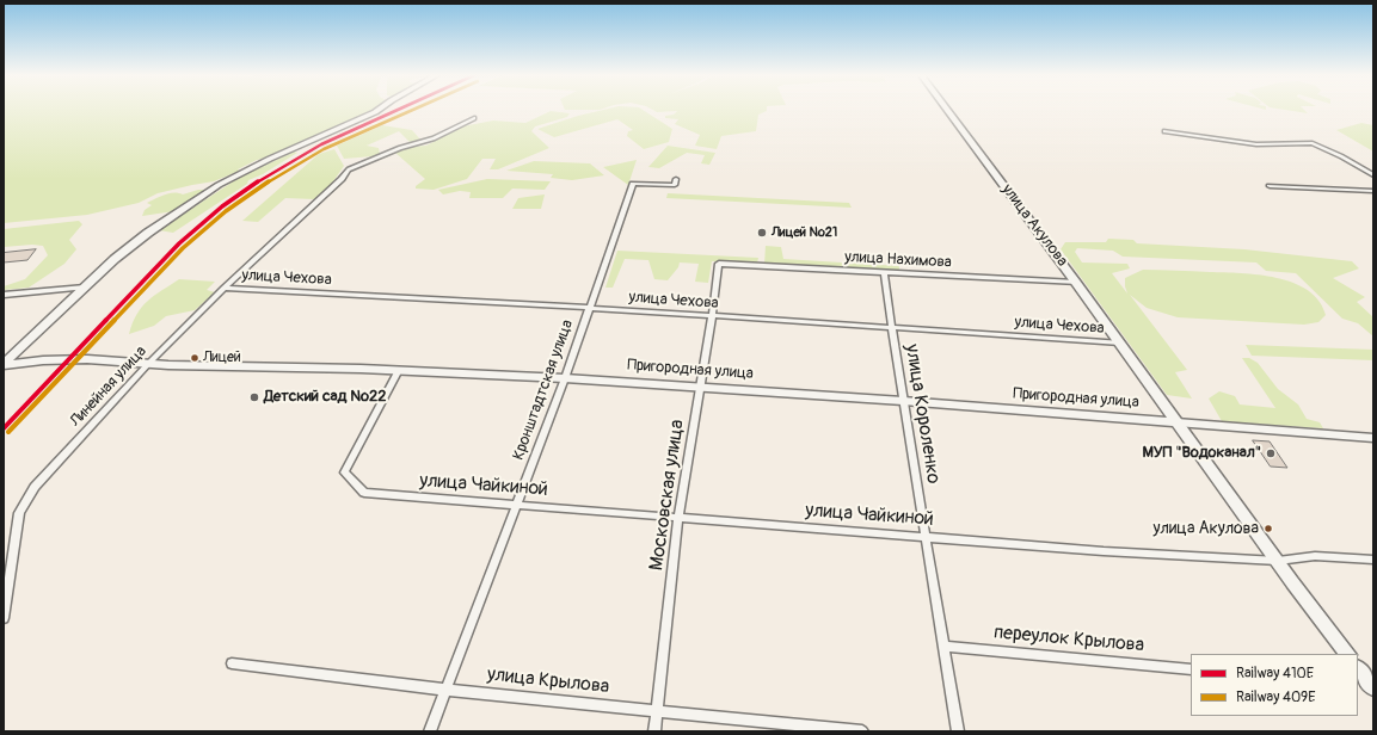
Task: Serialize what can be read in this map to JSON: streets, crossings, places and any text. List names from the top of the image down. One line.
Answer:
{"streets":{"main road":["улица Акулова","Пригородная улица"],"street":["улица Нахимова","улица Чехова","Линейная улица","Кронштадтская улица","улица Короленко","улица Чайкиной","Московская улица","переулок Крылова","улица Крылова"]},"crossings":[["улица Акулова","улица Нахимова"],["улица Акулова","улица Чехова"],["улица Акулова","Пригородная улица"],["улица Акулова","улица Чайкиной"],["улица Нахимова","улица Короленко"],["улица Нахимова","Московская улица"],["улица Чехова","Линейная улица"],["улица Чехова","Кронштадтская улица"],["улица Чехова","улица Короленко"],["улица Чехова","Московская улица"],["Пригородная улица","Линейная улица"],["Пригородная улица","Кронштадтская улица"],["Пригородная улица","улица Короленко"],["Пригородная улица","улица Чайкиной"],["Пригородная улица","Московская улица"],["Кронштадтская улица","улица Чайкиной"],["Кронштадтская улица","улица Крылова"],["улица Короленко","улица Чайкиной"],["улица Короленко","переулок Крылова"],["улица Чайкиной","Московская улица"],["Московская улица","улица Крылова"]],"places":["Лицей №21","Лицей","Детский сад №22","МУП \"Водоканал\"","улица Акулова"],"lines":["rail line 410E","rail line 409E"],"legend":["Railway 410E","Railway 409E"]}
